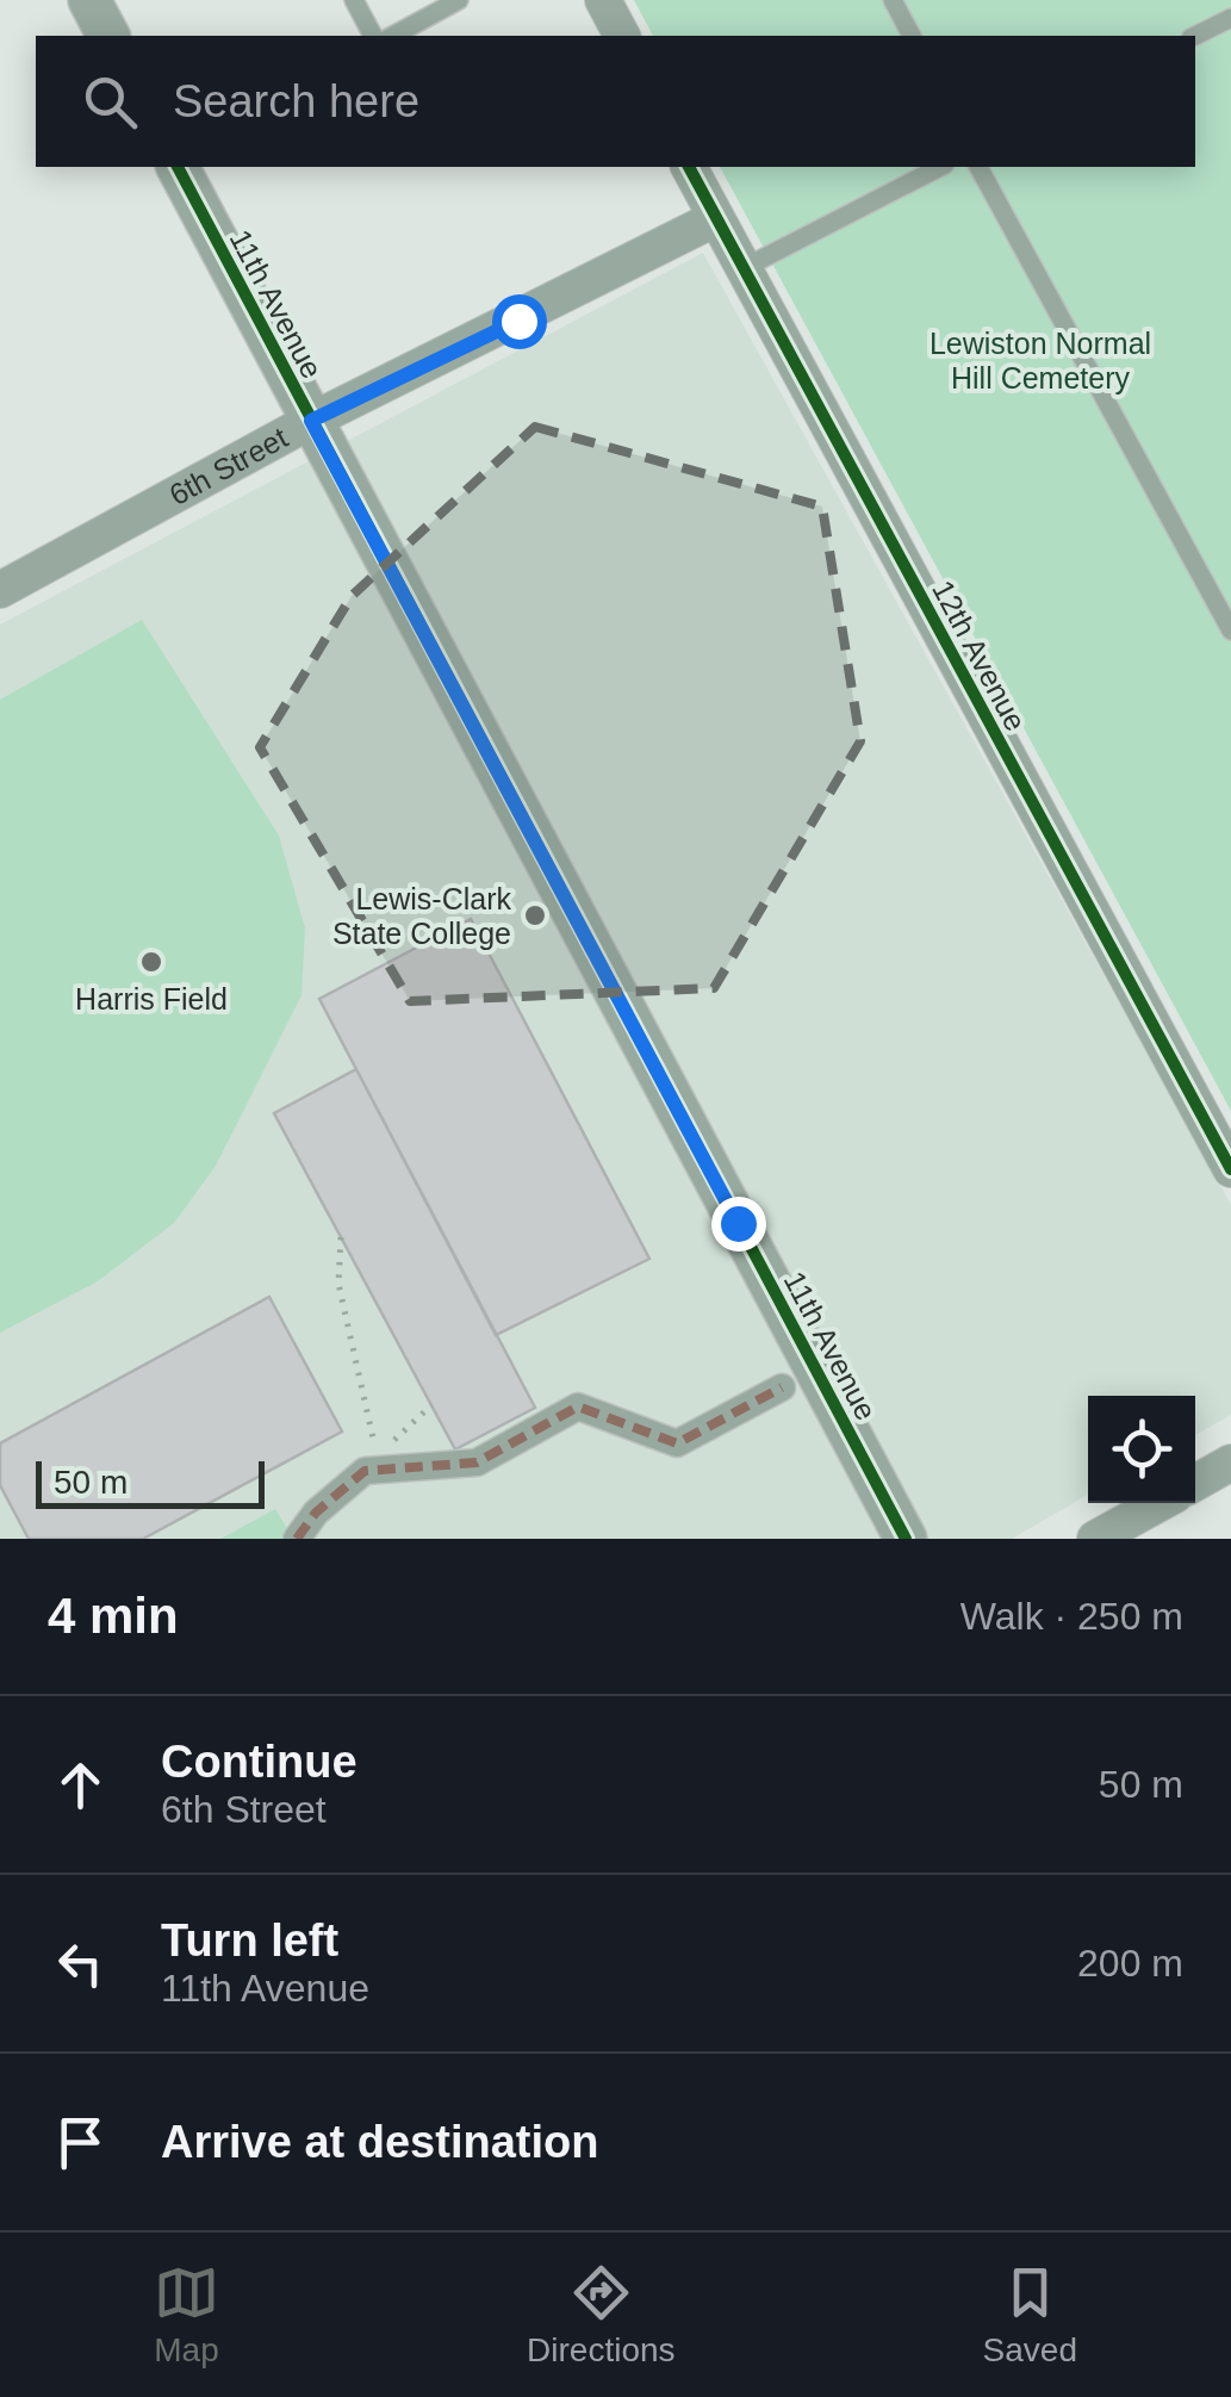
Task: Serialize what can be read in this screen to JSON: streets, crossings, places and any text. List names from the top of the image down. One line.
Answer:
{"streets":{"street":["11th Avenue","6th Street","12th Avenue"]},"crossings":[["11th Avenue","6th Street"],["6th Street","12th Avenue"]],"parks":["Lewiston Normal Hill Cemetery"],"places":["Lewis-Clark State College","Harris Field"],"scale_bar":"50 m","page":{"search":"Search here","scale":"50 m","heading":["4 min","Walk · 250 m"],"list":[["Continue","6th Street","50 m"],["Turn left","11th Avenue","200 m"],"Arrive at destination"],"nav":["Map","Directions","Saved"]}}
